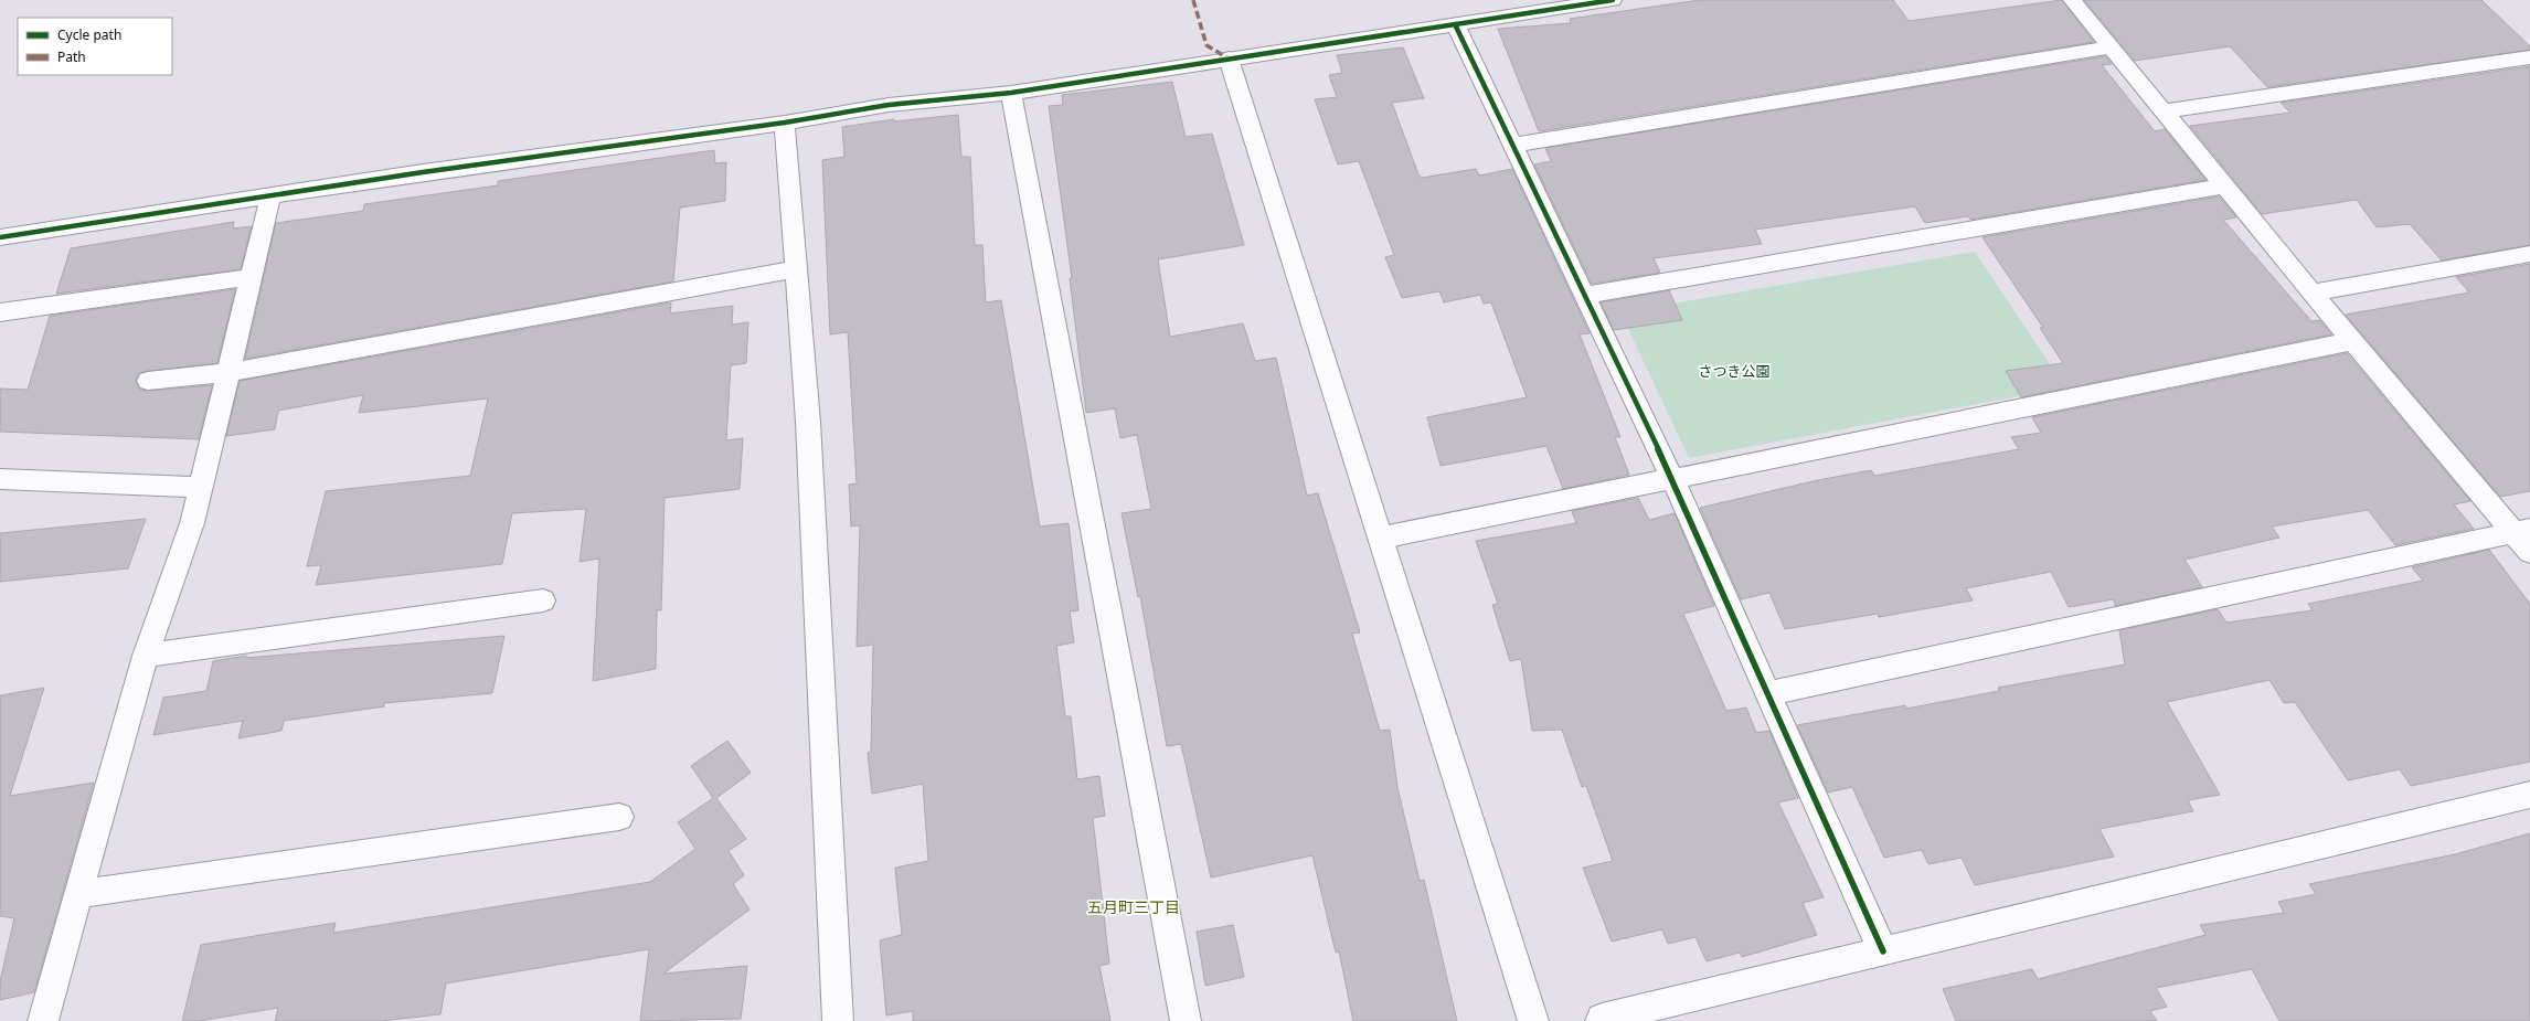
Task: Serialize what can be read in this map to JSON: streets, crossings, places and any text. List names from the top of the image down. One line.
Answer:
{"districts":["五月町三丁目"],"parks":["さつき公園"],"legend":["Cycle path","Path"]}
